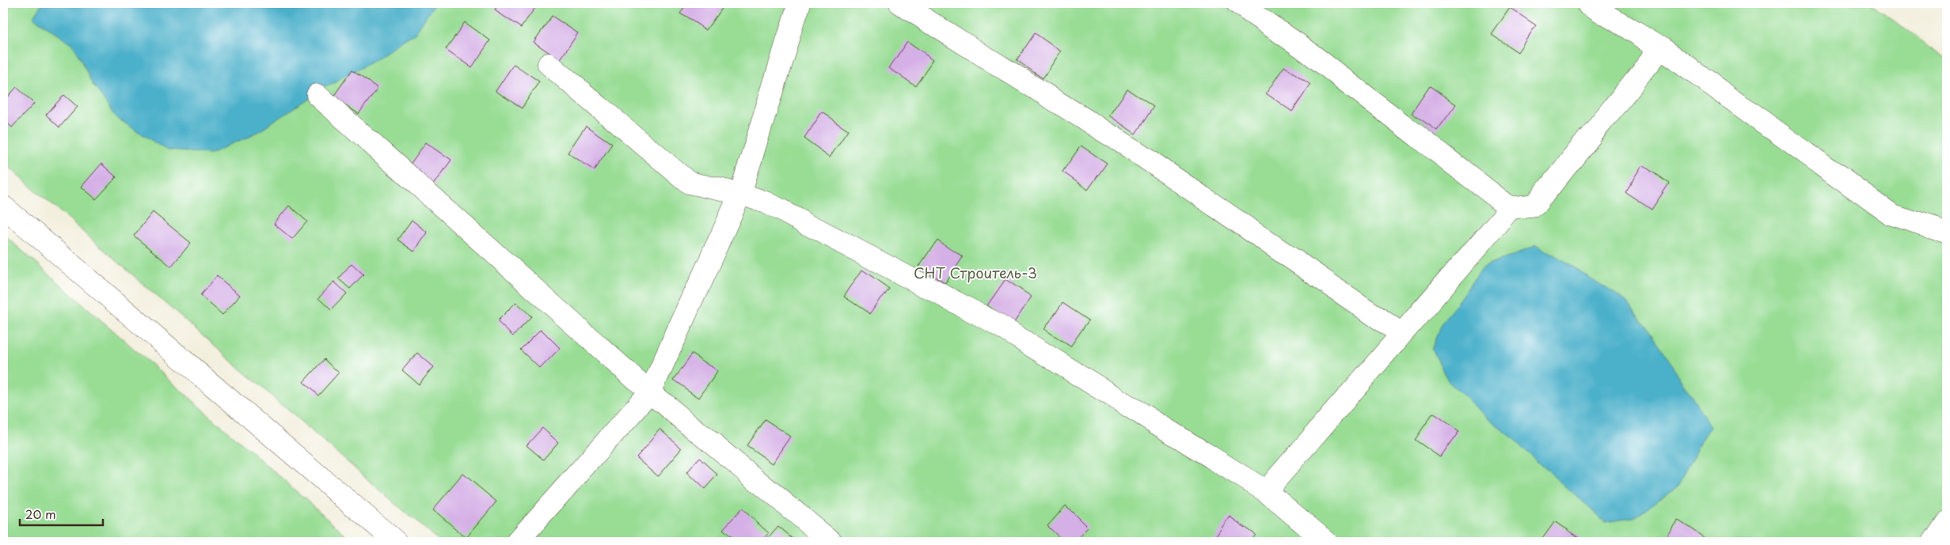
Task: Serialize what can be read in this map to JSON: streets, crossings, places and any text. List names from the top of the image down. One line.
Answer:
{"parks":["СНТ Строитель-3"],"scale_bar":"20 m"}
